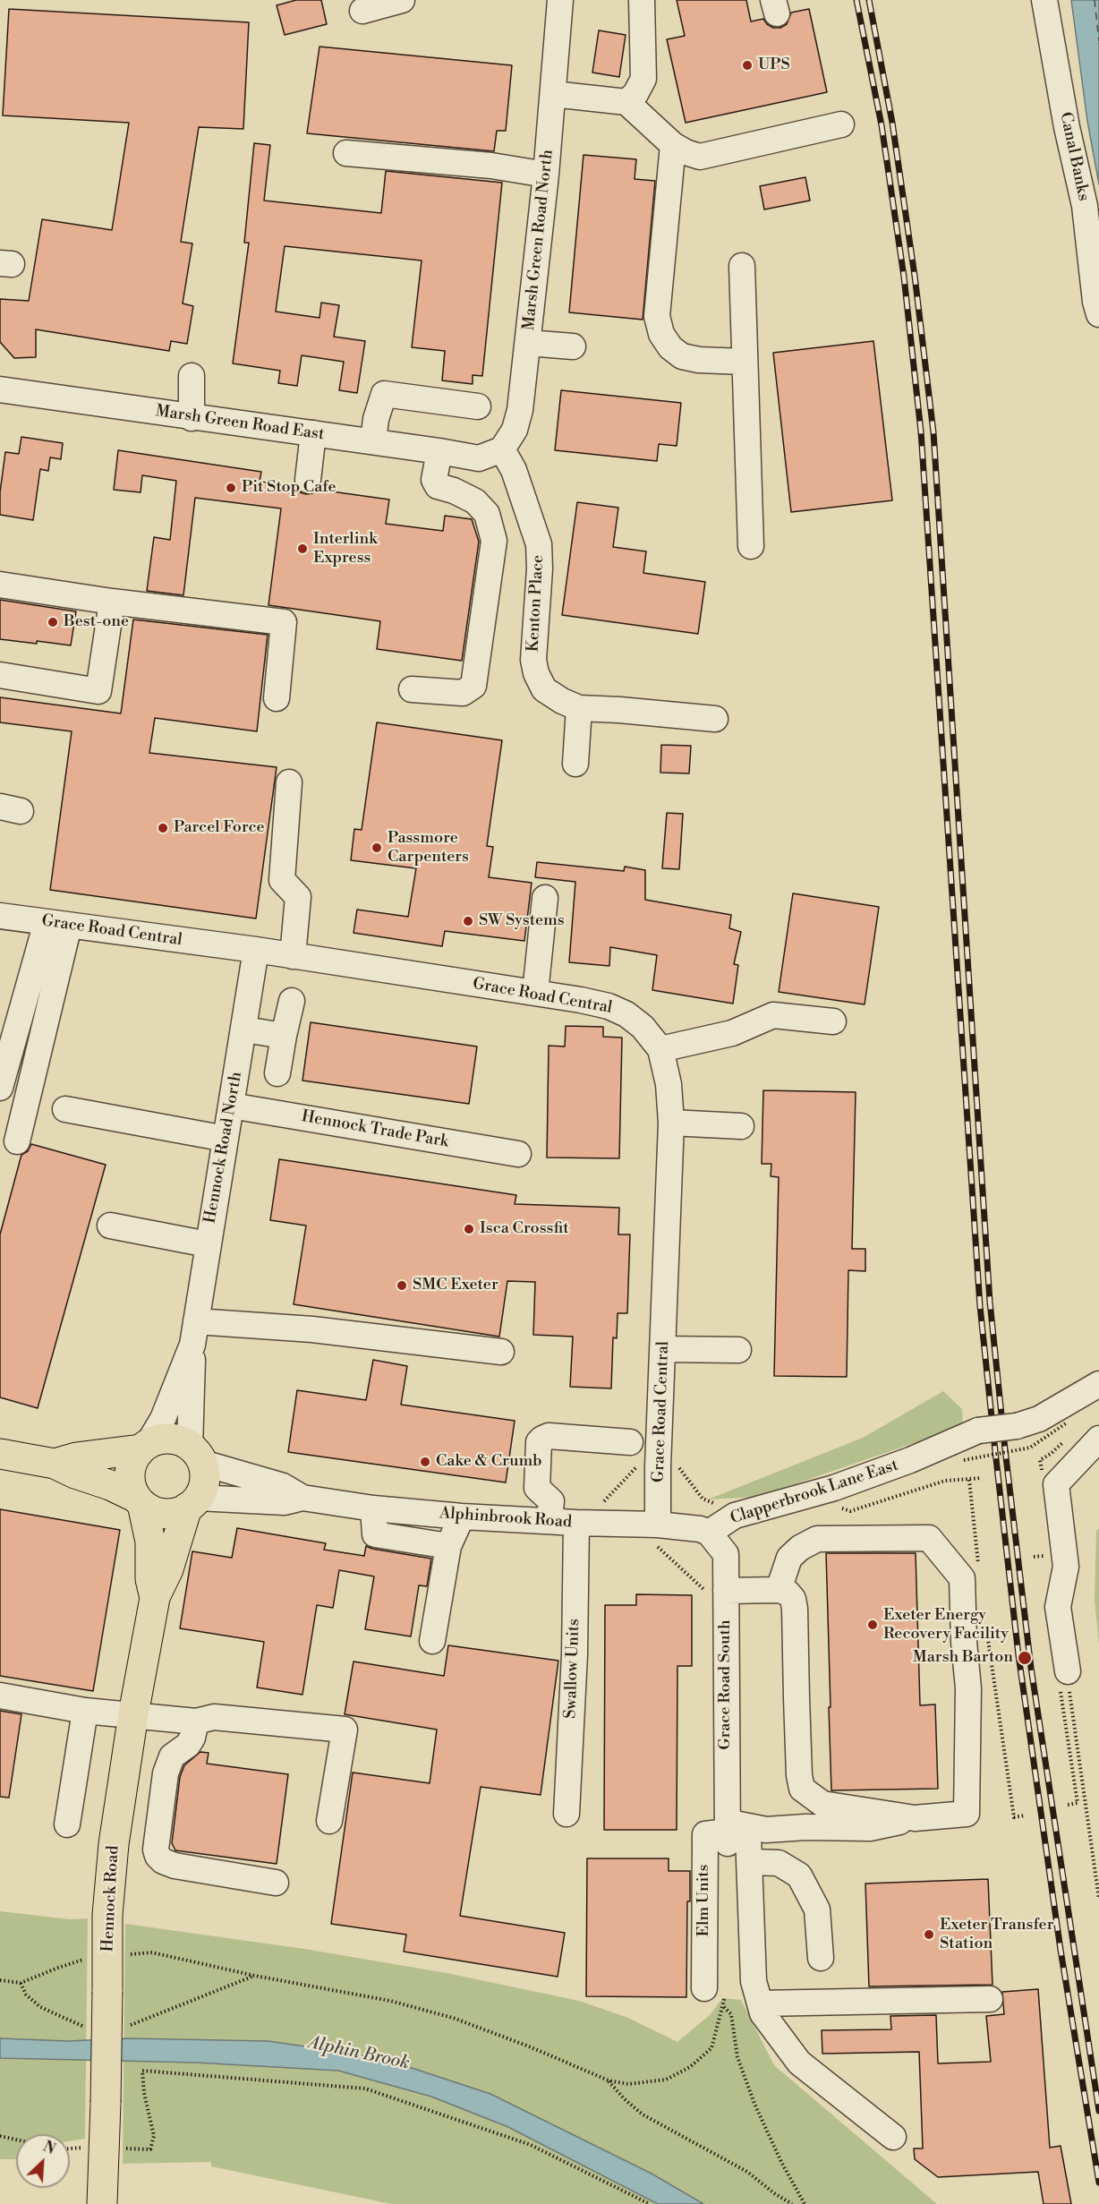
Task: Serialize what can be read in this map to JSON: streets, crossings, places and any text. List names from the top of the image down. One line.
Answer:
{"streets":{"main road":["Hennock Road"],"street":["Canal Banks","Marsh Green Road North","Marsh Green Road East","Kenton Place","Grace Road Central","Hennock Trade Park","Hennock Road North","Clapperbrook Lane East","Alphinbrook Road","Swallow Units","Grace Road South","Elm Units"]},"crossings":[["Marsh Green Road North","Marsh Green Road East"],["Marsh Green Road North","Kenton Place"],["Marsh Green Road East","Kenton Place"],["Grace Road Central","Hennock Road North"],["Grace Road Central","Alphinbrook Road"],["Hennock Trade Park","Hennock Road North"],["Hennock Road North","Alphinbrook Road"],["Hennock Road North","Hennock Road"],["Clapperbrook Lane East","Alphinbrook Road"],["Clapperbrook Lane East","Grace Road South"],["Alphinbrook Road","Swallow Units"],["Alphinbrook Road","Grace Road South"],["Alphinbrook Road","Hennock Road"],["Grace Road South","Elm Units"]],"water":["Alphin Brook"],"places":["UPS","Pit Stop Cafe","Interlink Express","Best-one","Parcel Force","Passmore Carpenters","SW Systems","Isca Crossfit","SMC Exeter","Cake & Crumb","Exeter Energy Recovery Facility","Marsh Barton","Exeter Transfer Station"],"north":"top right"}
